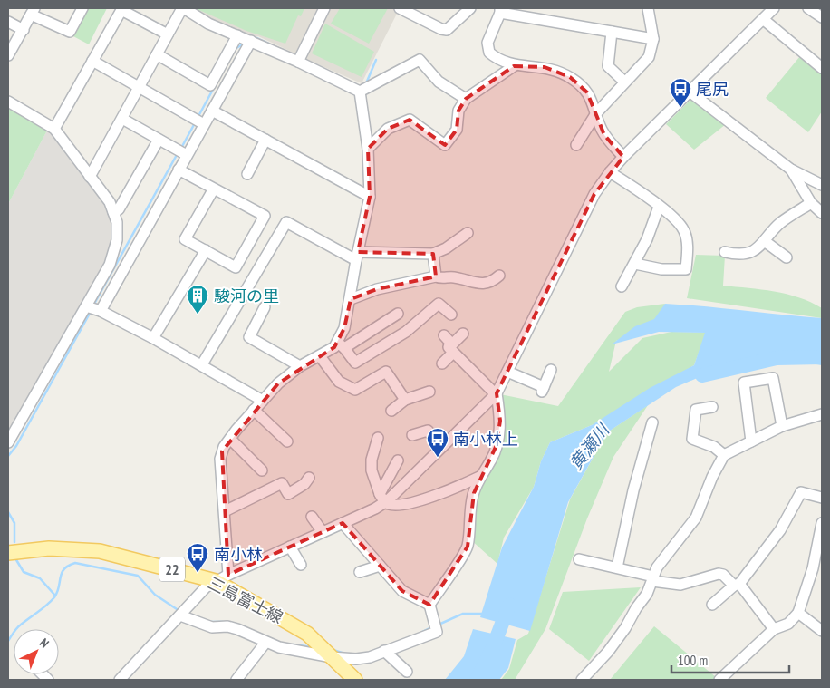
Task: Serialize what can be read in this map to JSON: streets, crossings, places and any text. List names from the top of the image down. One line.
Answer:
{"streets":{"main road":["22","三島富士線"]},"water":["黄瀬川"],"places":{"bus stop":["尾尻","南小林上","南小林"],"building":["駿河の里"]},"scale_bar":"100 m","north":"top right"}
